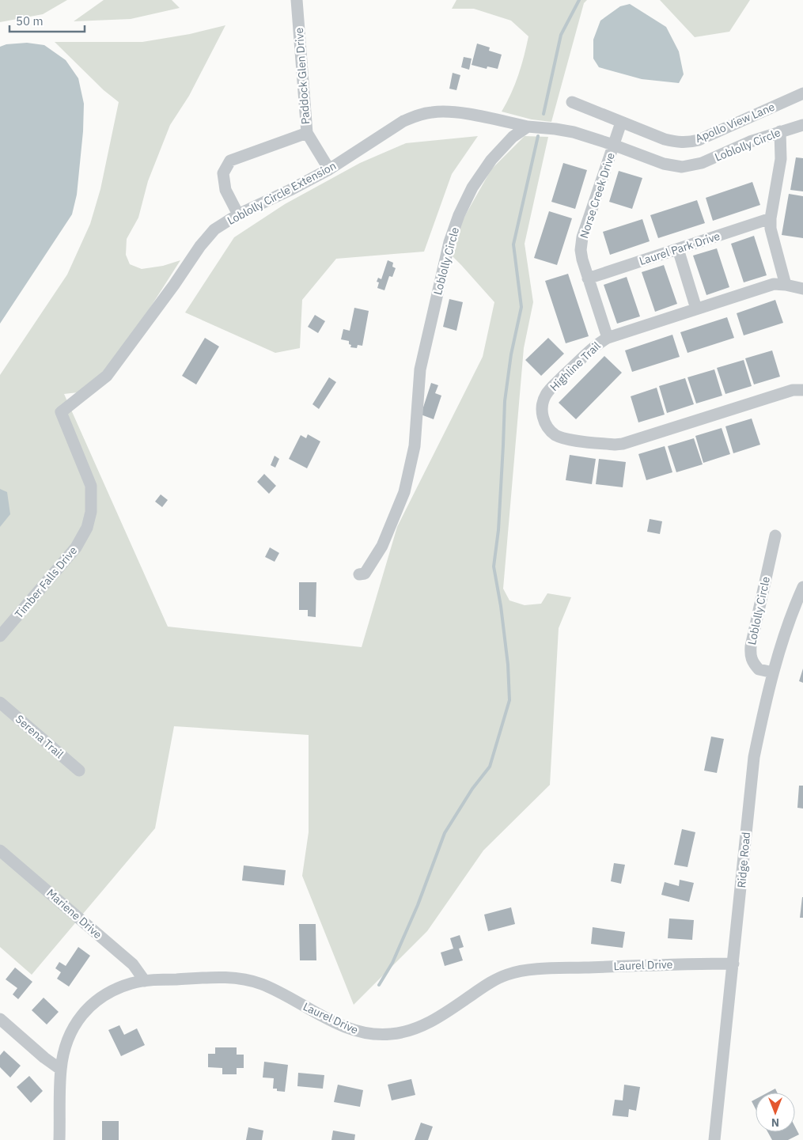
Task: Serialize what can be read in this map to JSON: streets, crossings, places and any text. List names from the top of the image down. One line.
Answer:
{"streets":{"street":["Paddock Glen Drive","Apollo View Lane","Loblolly Circle","Loblolly Circle Extension","Norse Creek Drive","Laurel Park Drive","Highline Trail","Timber Falls Drive","Serena Trail","Ridge Road","Mariene Drive","Laurel Drive"]},"crossings":[["Paddock Glen Drive","Loblolly Circle Extension"],["Apollo View Lane","Norse Creek Drive"],["Loblolly Circle","Loblolly Circle Extension"],["Loblolly Circle","Norse Creek Drive"],["Loblolly Circle","Ridge Road"],["Loblolly Circle Extension","Timber Falls Drive"],["Norse Creek Drive","Laurel Park Drive"],["Norse Creek Drive","Highline Trail"],["Ridge Road","Laurel Drive"],["Mariene Drive","Laurel Drive"]],"scale_bar":"50 m","north":"bottom"}
